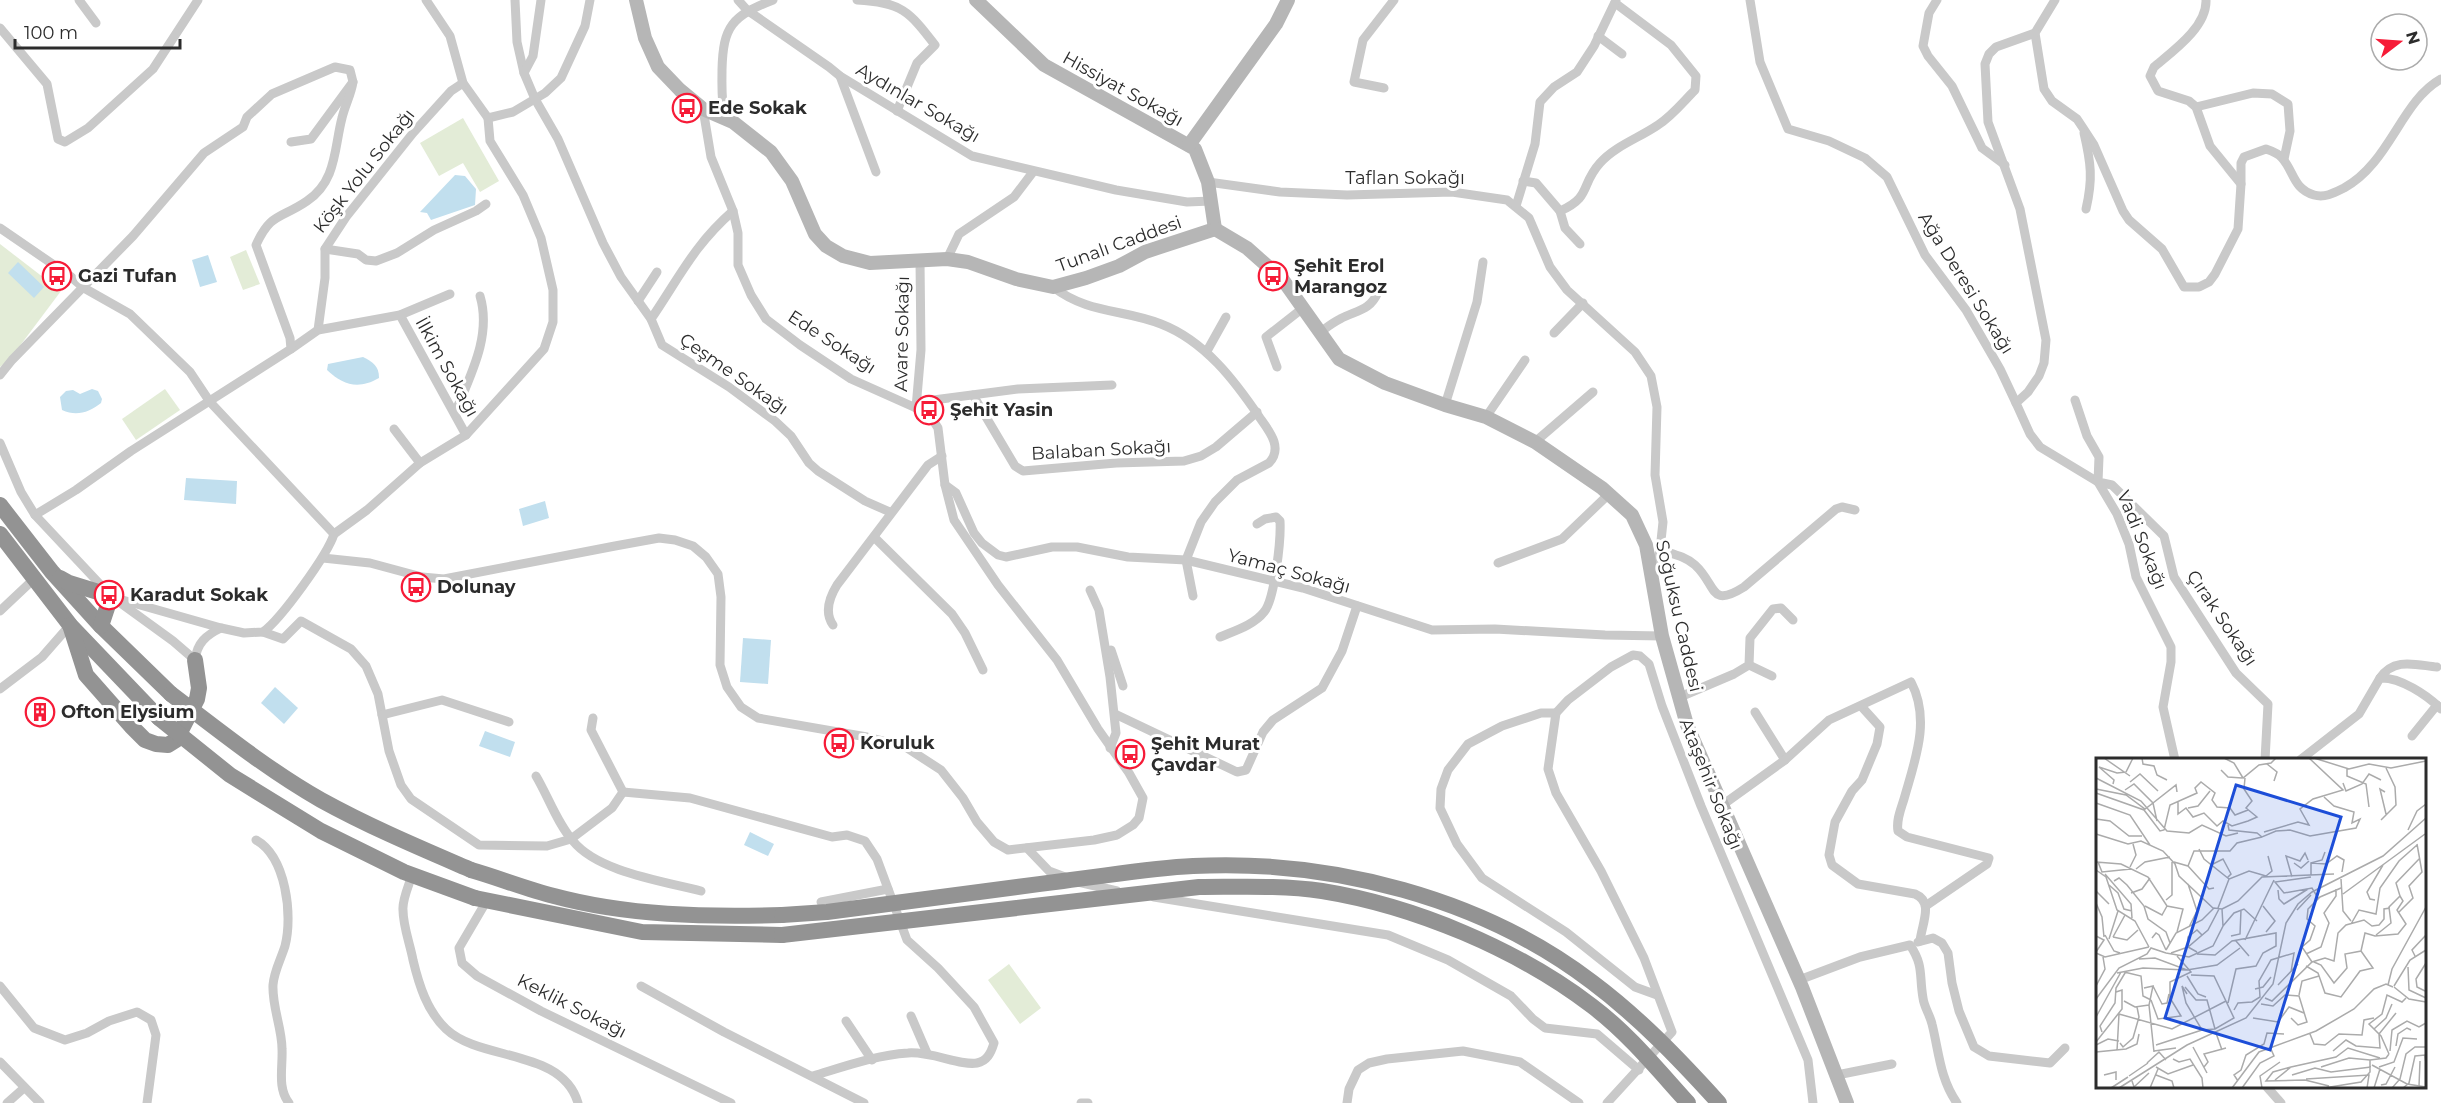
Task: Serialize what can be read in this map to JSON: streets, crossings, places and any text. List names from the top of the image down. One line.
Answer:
{"streets":{"main road":["Hissiyat Sokağı","Tunalı Caddesi","Soğuksu Caddesi"],"street":["Aydınlar Sokağı","Köşk Yolu Sokağı","Taflan Sokağı","Ağa Deresi Sokağı","Avare Sokağı","Ede Sokağı","İlkim Sokağı","Çeşme Sokağı","Balaban Sokağı","Vadi Sokağı","Yamaç Sokağı","Çırak Sokağı","Ataşehir Sokağı","Keklik Sokağı"]},"crossings":[["Hissiyat Sokağı","Aydınlar Sokağı"],["Hissiyat Sokağı","Taflan Sokağı"],["Hissiyat Sokağı","Tunalı Caddesi"],["Hissiyat Sokağı","Soğuksu Caddesi"],["Köşk Yolu Sokağı","İlkim Sokağı"],["Tunalı Caddesi","Avare Sokağı"],["Tunalı Caddesi","Ede Sokağı"],["Tunalı Caddesi","Soğuksu Caddesi"],["Ağa Deresi Sokağı","Vadi Sokağı"],["Avare Sokağı","Ede Sokağı"],["Ede Sokağı","Yamaç Sokağı"],["Vadi Sokağı","Çırak Sokağı"],["Yamaç Sokağı","Soğuksu Caddesi"]],"places":{"bus stop":["Ede Sokak","Gazi Tufan","Şehit Erol Marangoz","Şehit Yasin","Dolunay","Karadut Sokak","Koruluk","Şehit Murat Çavdar"],"building":["Ofton Elysium"]},"scale_bar":"100 m","north":"right"}
